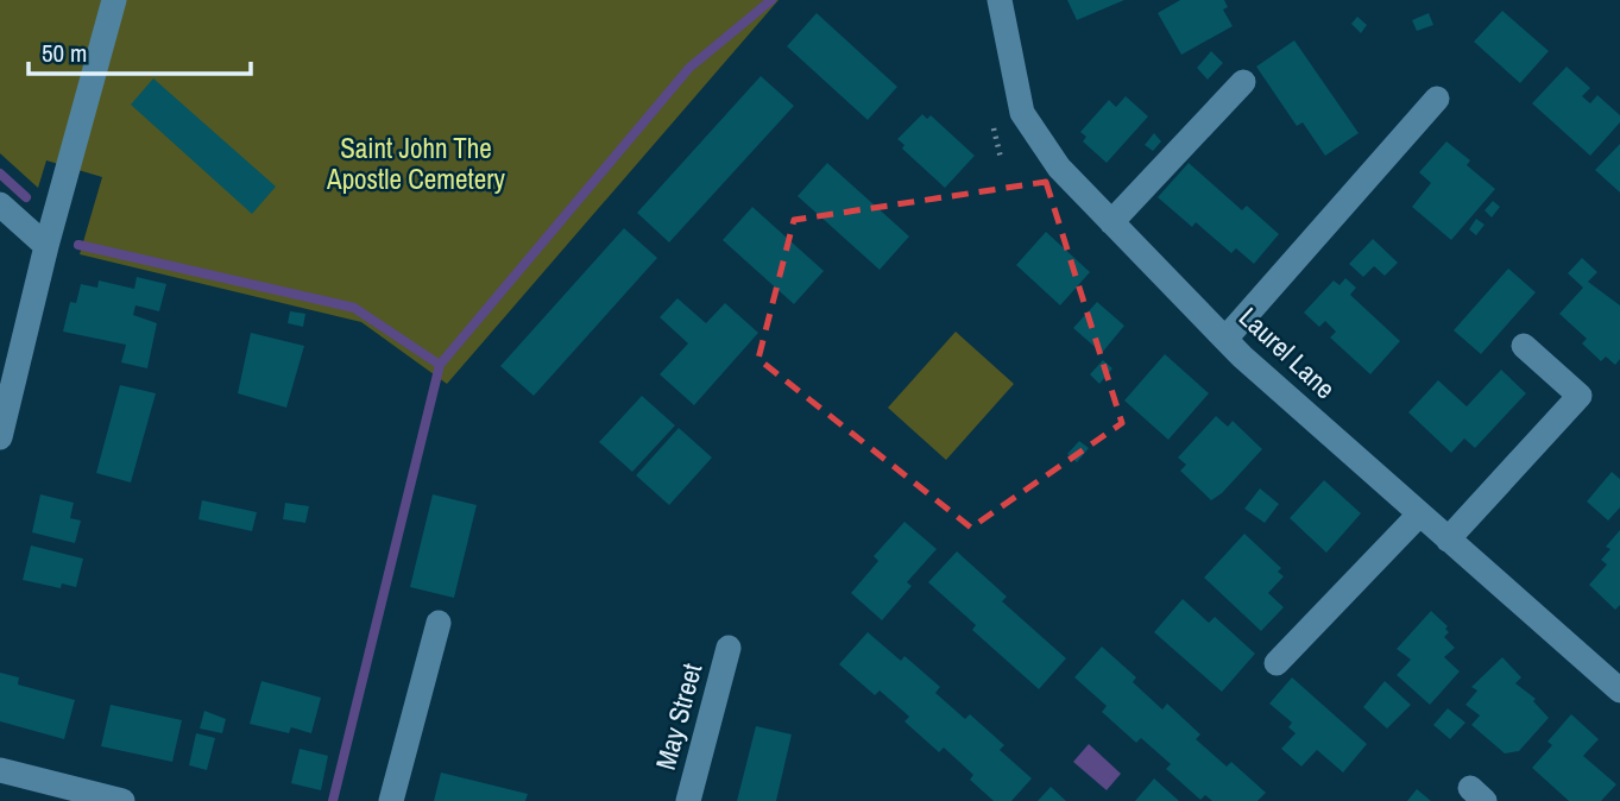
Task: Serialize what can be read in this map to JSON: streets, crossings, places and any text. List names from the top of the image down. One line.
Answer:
{"streets":{"street":["Laurel Lane","May Street"]},"parks":["Saint John The Apostle Cemetery"],"scale_bar":"50 m"}
